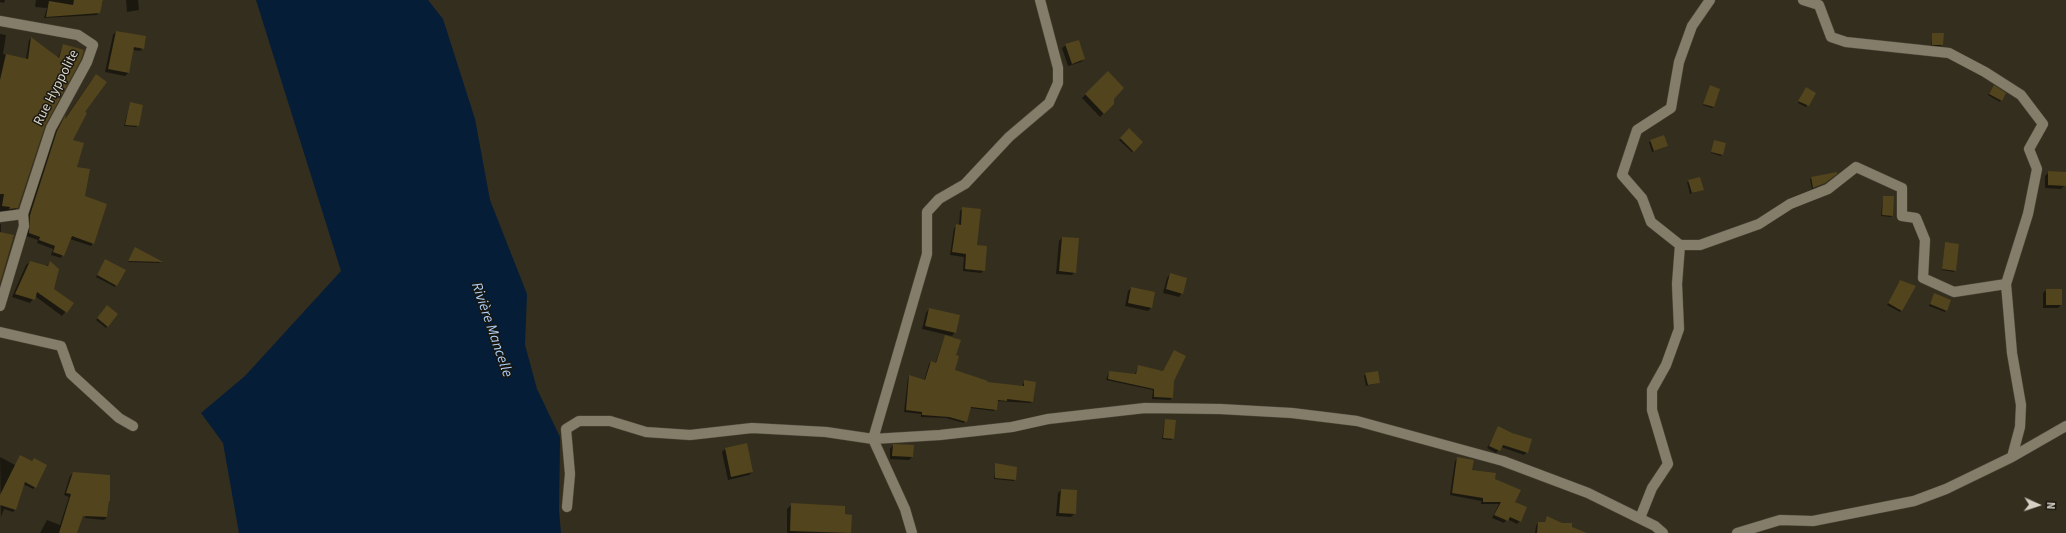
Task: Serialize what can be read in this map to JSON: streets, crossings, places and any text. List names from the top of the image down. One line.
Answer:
{"streets":{"street":["Rue Hyppolite"]},"water":["Rivière Mancelle"],"north":"right"}
